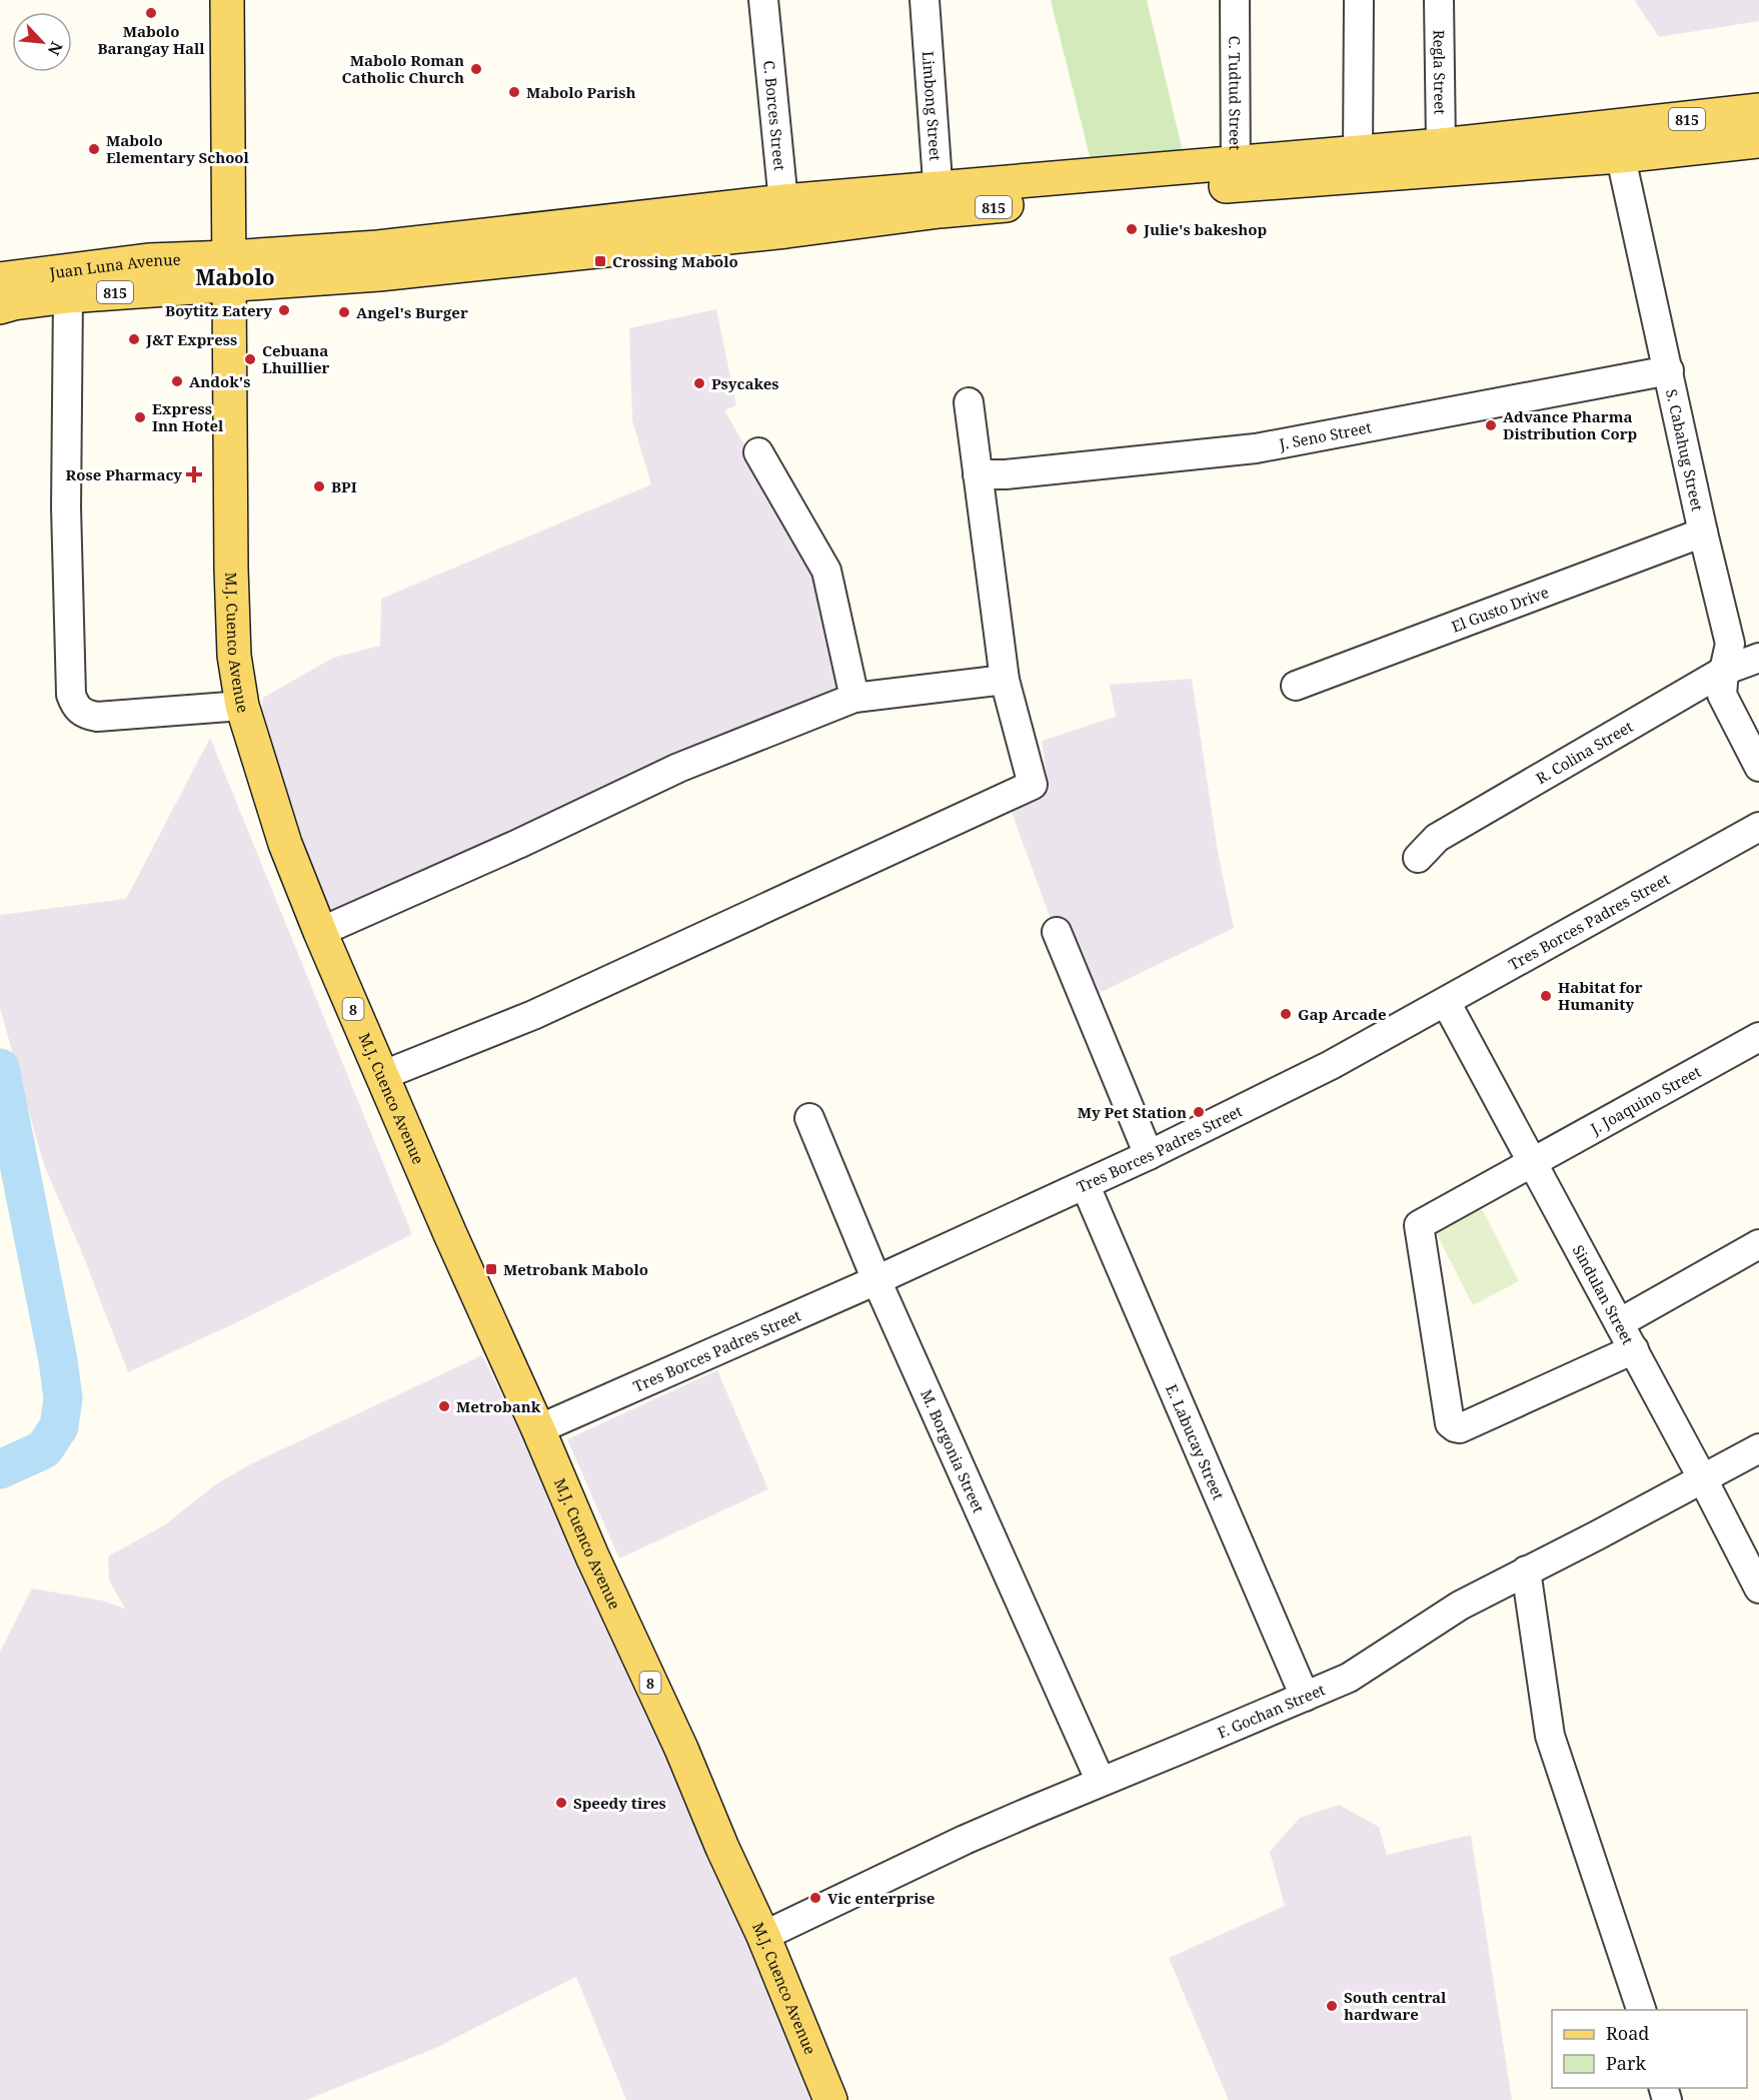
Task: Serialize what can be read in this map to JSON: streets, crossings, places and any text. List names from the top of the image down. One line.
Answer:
{"streets":{"main road":["815","Juan Luna Avenue","M.J. Cuenco Avenue","8"],"street":["Regla Street","C. Tudtud Street","Limbong Street","C. Borces Street","J. Seno Street","S. Cabahug Street","El Gusto Drive","R. Colina Street","Tres Borces Padres Street","J. Joaquino Street","Sindulan Street","E. Labucay Street","M. Borgonia Street","F. Gochan Street"]},"crossings":[["Regla Street","815"],["C. Tudtud Street","815"],["Limbong Street","815"],["C. Borces Street","815"],["815","Juan Luna Avenue"],["815","S. Cabahug Street"],["815","M.J. Cuenco Avenue"],["Juan Luna Avenue","M.J. Cuenco Avenue"],["J. Seno Street","S. Cabahug Street"],["S. Cabahug Street","El Gusto Drive"],["S. Cabahug Street","R. Colina Street"],["M.J. Cuenco Avenue","Tres Borces Padres Street"],["M.J. Cuenco Avenue","F. Gochan Street"],["Tres Borces Padres Street","Sindulan Street"],["Tres Borces Padres Street","E. Labucay Street"],["Tres Borces Padres Street","M. Borgonia Street"],["J. Joaquino Street","Sindulan Street"],["Sindulan Street","F. Gochan Street"],["E. Labucay Street","F. Gochan Street"],["M. Borgonia Street","F. Gochan Street"]],"districts":["Mabolo"],"places":{"other":["Mabolo Barangay Hall","Mabolo Roman Catholic Church","Mabolo Parish","Mabolo Elementary School","Julie's bakeshop","Boytitz Eatery","Angel's Burger","J&T Express","Cebuana Lhuillier","Andok's","Psycakes","Express Inn Hotel","Advance Pharma Distribution Corp","BPI","Habitat for Humanity","Gap Arcade","My Pet Station","Metrobank","Speedy tires","Vic enterprise","South central hardware"],"transit":["Crossing Mabolo","Metrobank Mabolo"],"health":["Rose Pharmacy"]},"legend":["Road","Park"],"north":"bottom right"}
